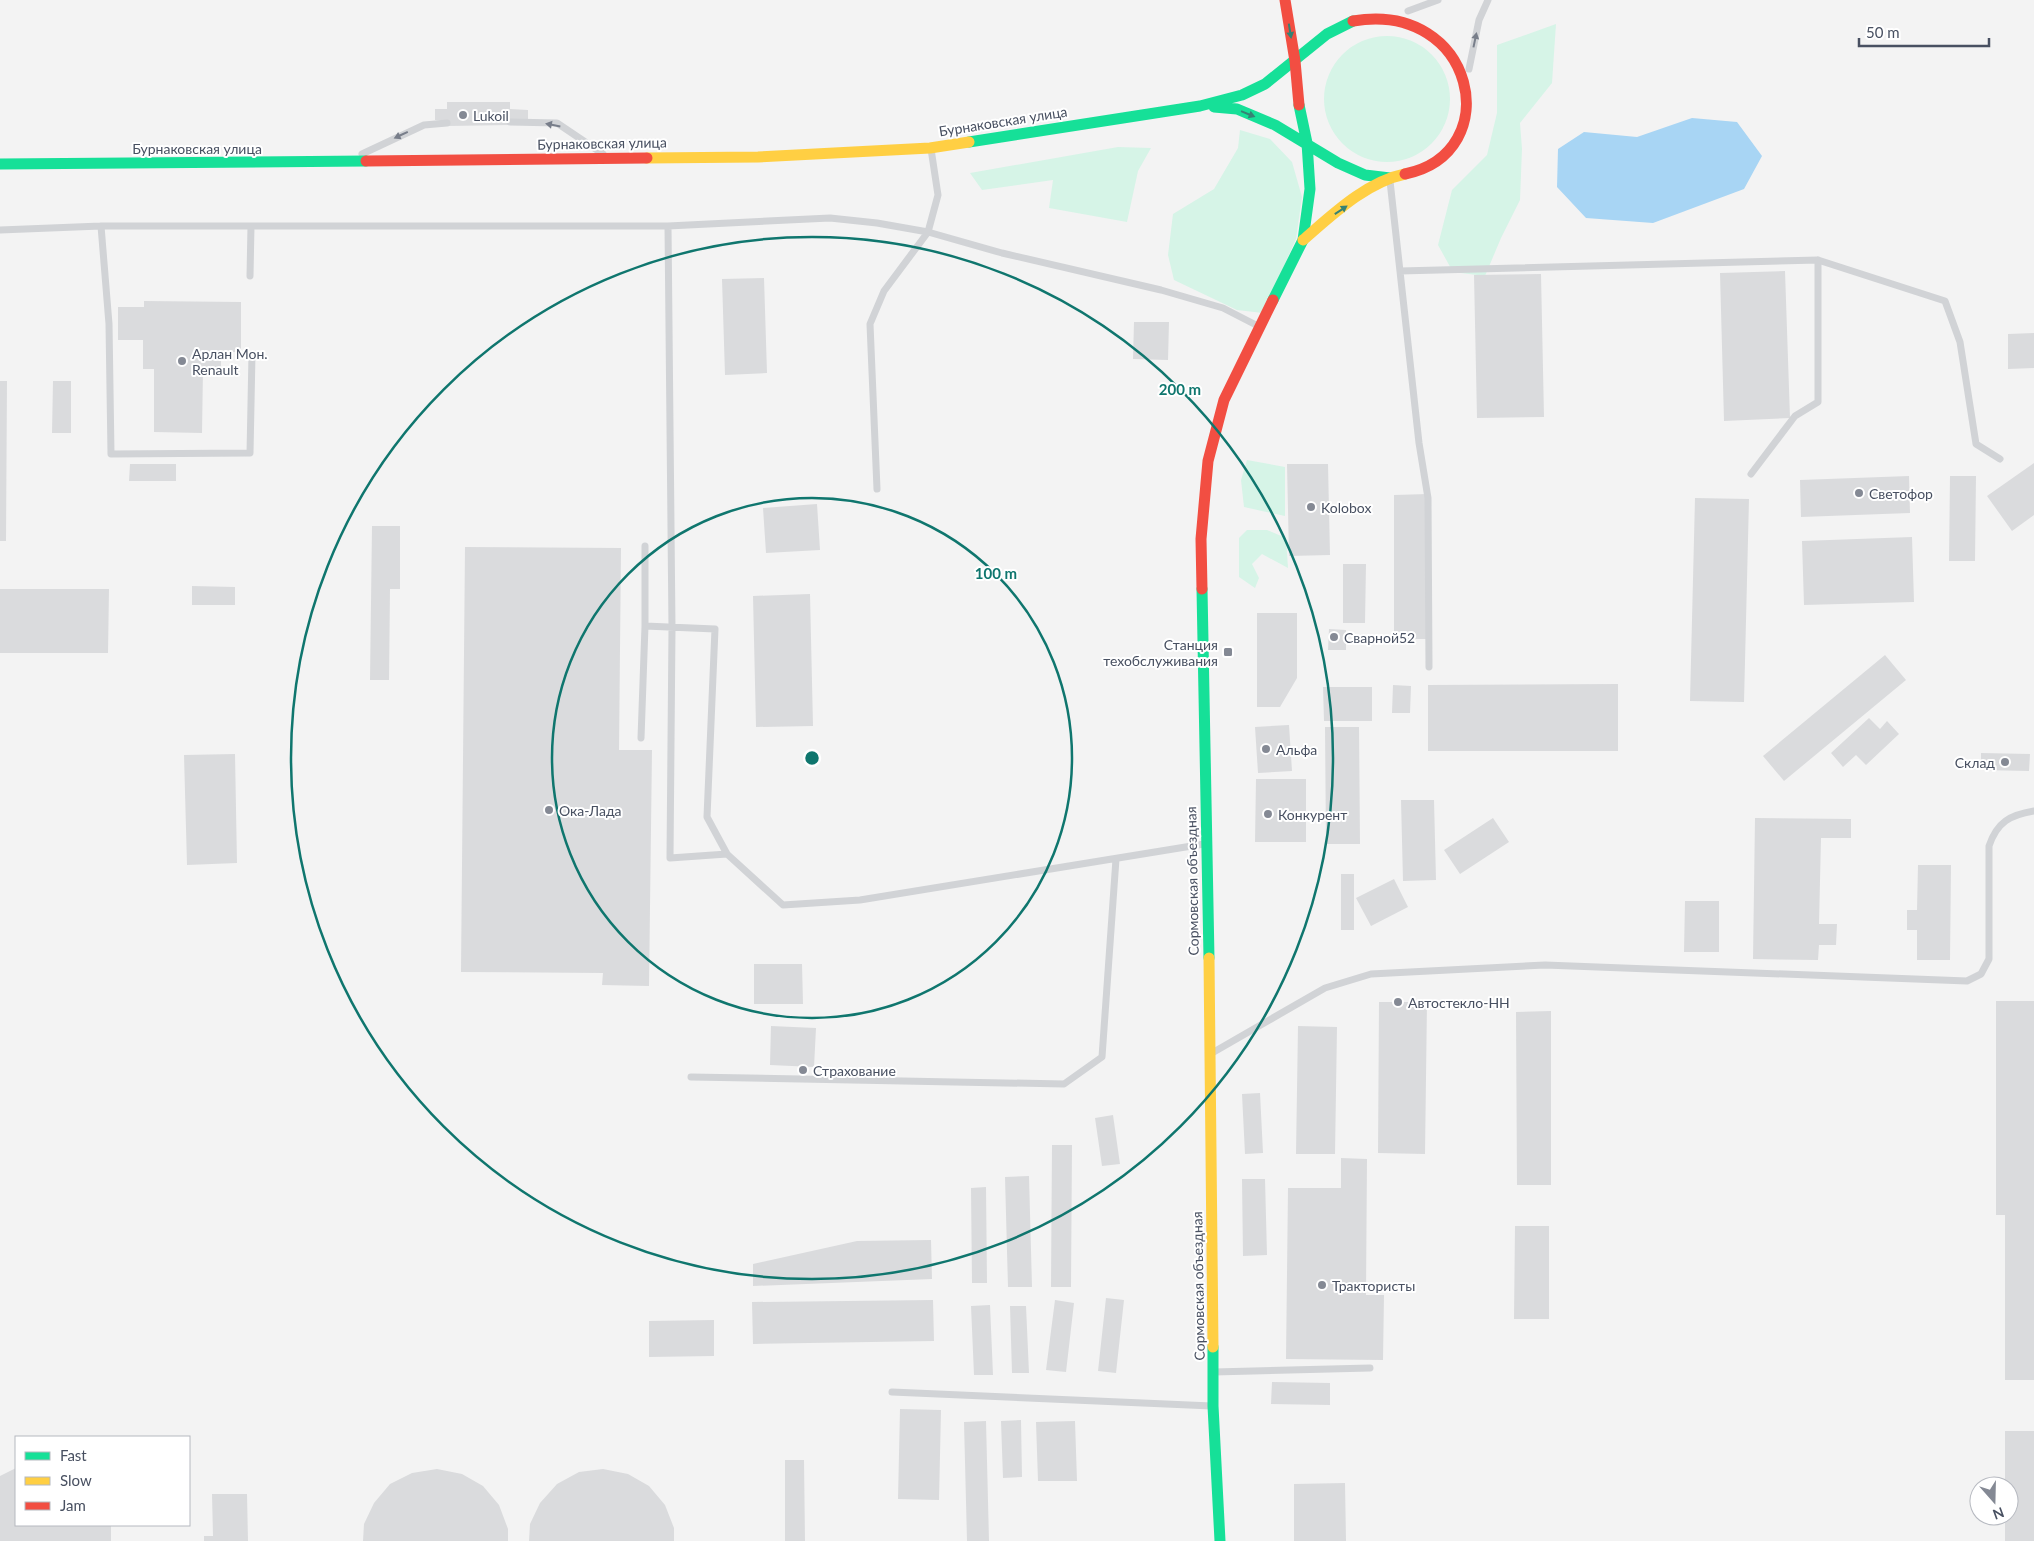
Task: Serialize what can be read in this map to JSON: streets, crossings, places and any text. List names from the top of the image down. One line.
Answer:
{"streets":{"main road":["Бурнаковская улица","Сормовская объездная"]},"places":{"other":["Lukoil","Арлан Мон. Renault","Светофор","Kolobox","Сварной52","Альфа","Склад","Ока-Лада","Конкурент","Автостекло-НН","Страхование","Трактористы"],"transit":["Станция техобслуживания"]},"legend":["Fast","Slow","Jam"],"scale_bar":"50 m","north":"bottom","rings":["200 m","100 m"]}
